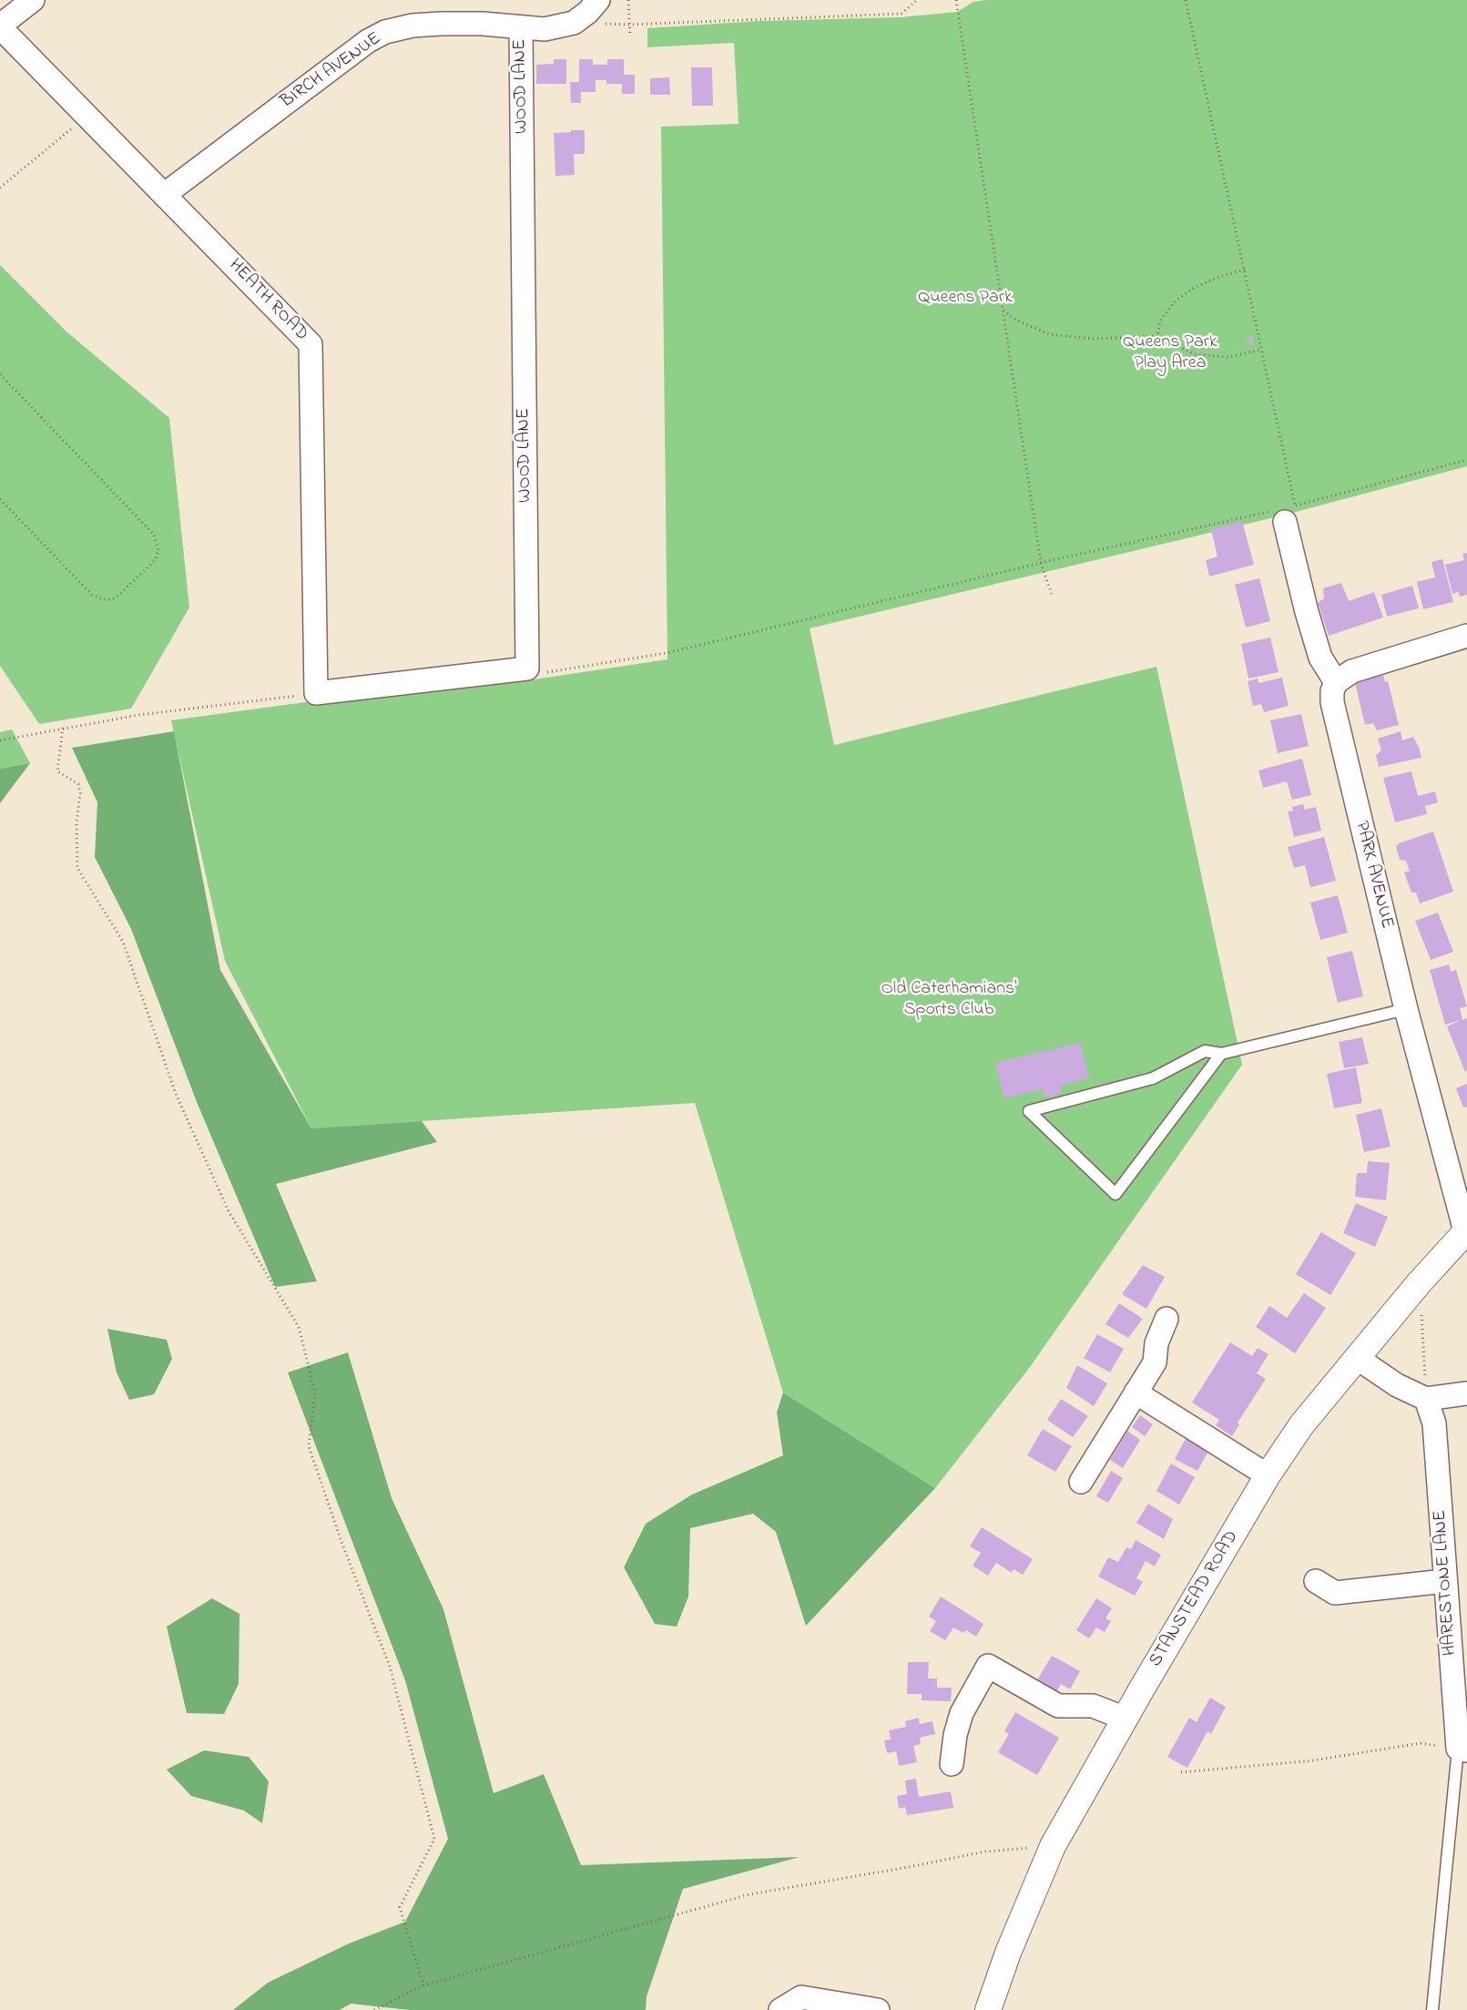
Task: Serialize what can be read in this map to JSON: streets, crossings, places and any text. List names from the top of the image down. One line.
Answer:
{"streets":{"street":["BIRCH AVENUE","WOOD LANE","HEATH ROAD","PARK AVENUE","HARESTONE LANE","STANSTEAD ROAD"]},"crossings":[["BIRCH AVENUE","WOOD LANE"],["BIRCH AVENUE","HEATH ROAD"],["PARK AVENUE","STANSTEAD ROAD"]],"parks":["Queens Park","Queens Park Play Area","Old Caterhamians' Sports Club"]}
